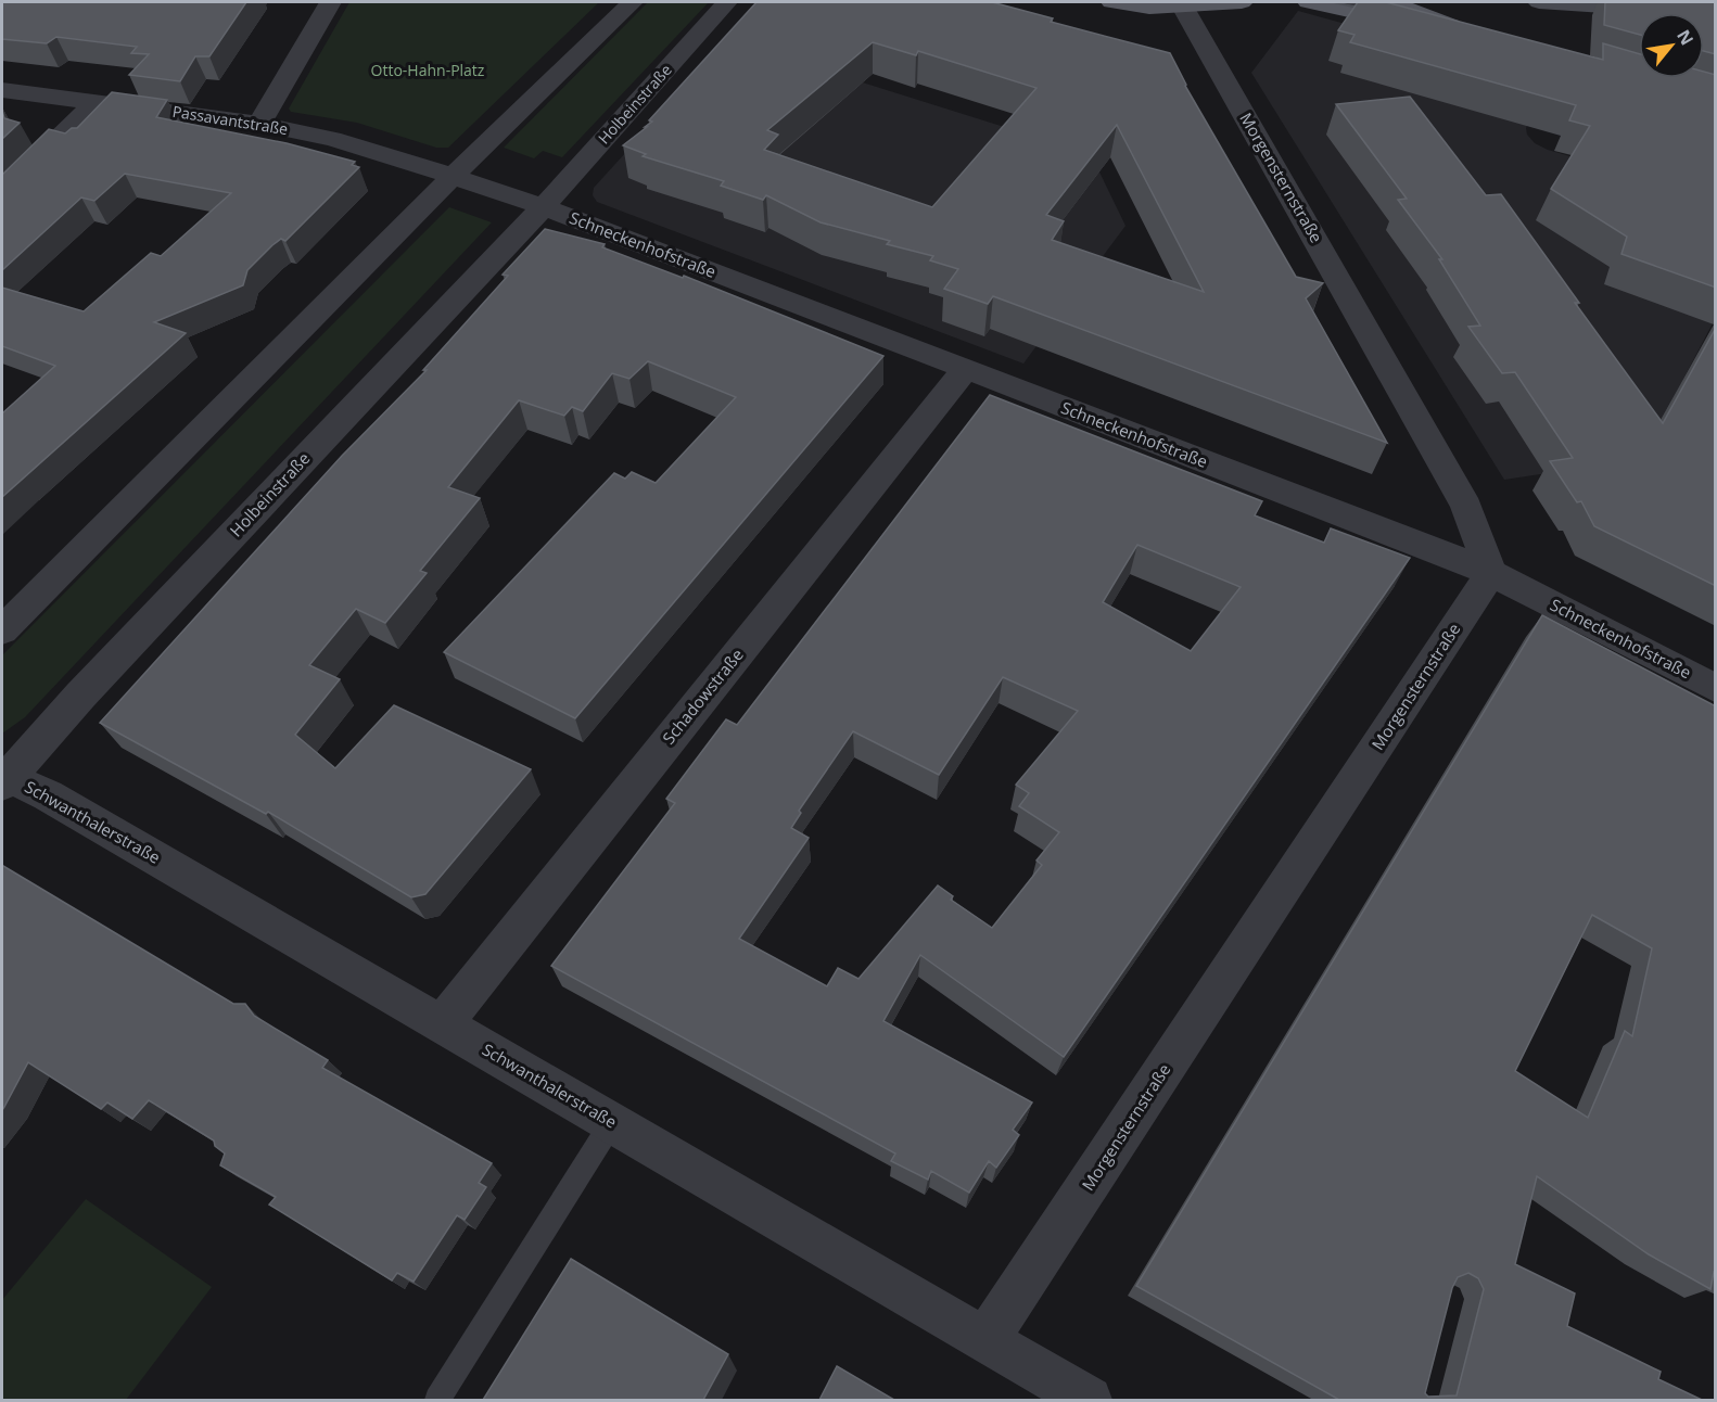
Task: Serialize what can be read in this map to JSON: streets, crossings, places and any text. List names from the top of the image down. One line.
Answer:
{"streets":{"street":["Holbeinstraße","Passavantstraße","Morgensternstraße","Schneckenhofstraße","Schadowstraße","Schwanthalerstraße"]},"crossings":[["Holbeinstraße","Schneckenhofstraße"],["Holbeinstraße","Schwanthalerstraße"],["Morgensternstraße","Schneckenhofstraße"],["Morgensternstraße","Schwanthalerstraße"],["Schneckenhofstraße","Schadowstraße"],["Schadowstraße","Schwanthalerstraße"]],"parks":["Otto-Hahn-Platz"],"north":"top right"}
